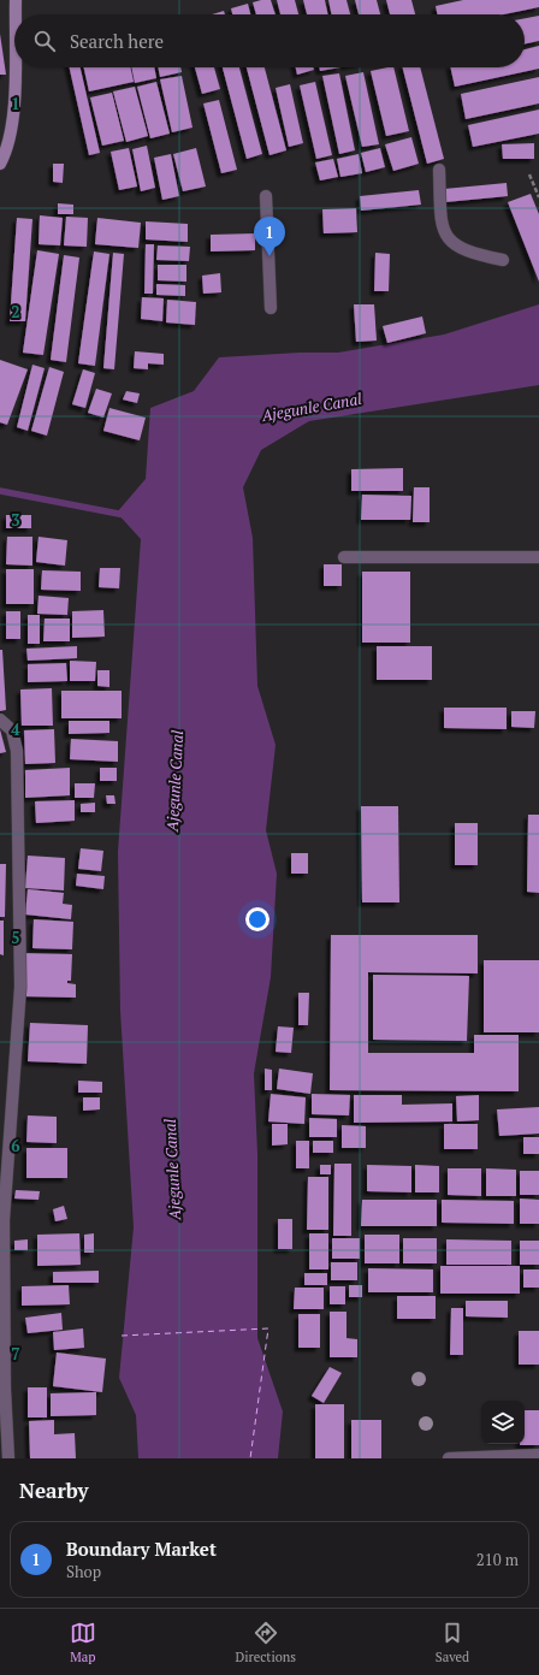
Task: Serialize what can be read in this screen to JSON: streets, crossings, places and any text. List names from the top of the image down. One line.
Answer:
{"water":["Ajegunle Canal"],"page":{"search":"Search here","pins":"1","heading":"Nearby","list":[{"mark":"1","name":"Boundary Market","note":"Shop","value":"210 m"}],"nav":["Map","Directions","Saved"]},"grid":{"rows":["1","2","3","4","5","6","7"]}}
